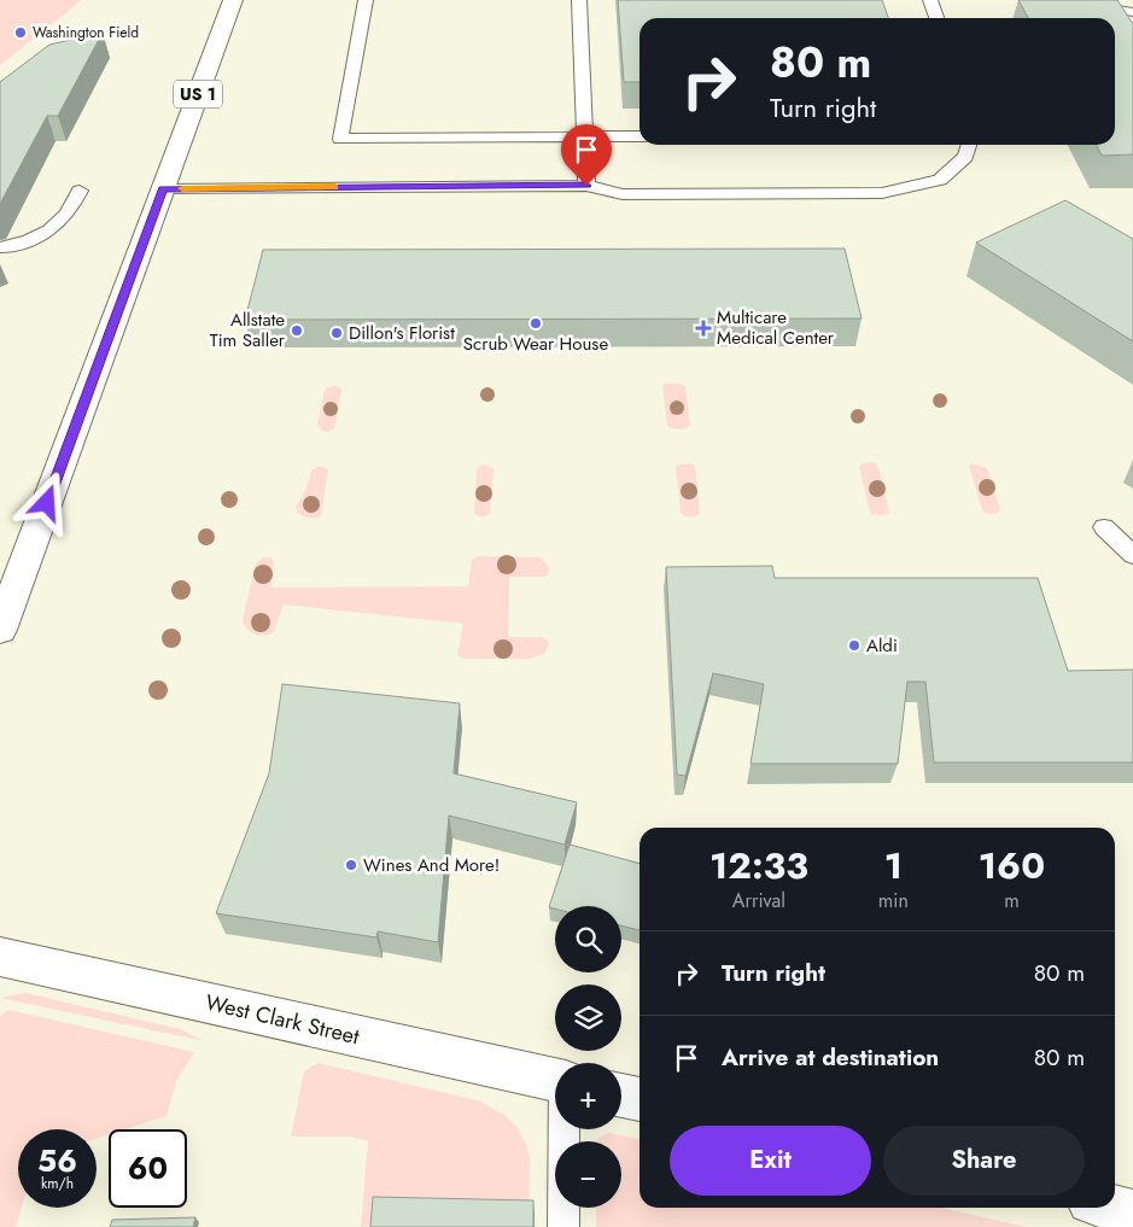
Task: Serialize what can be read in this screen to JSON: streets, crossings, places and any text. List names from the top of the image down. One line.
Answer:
{"streets":{"main road":["US 1","West Clark Street"]},"places":{"other":["Washington Field","Scrub Wear House","Allstate Tim Saller","Dillon's Florist","Aldi","Wines And More!"],"health":["Multicare Medical Center"]},"page":{"turn":["80 m","Turn right"],"eta":["12:33","Arrival","1","min","160","m"],"map_buttons":["+","−"],"list":[{"name":"Turn right","value":"80 m"},{"name":"Arrive at destination","value":"80 m"}],"buttons":["Exit","Share"],"speed":"56 km/h","limit":"60"}}
